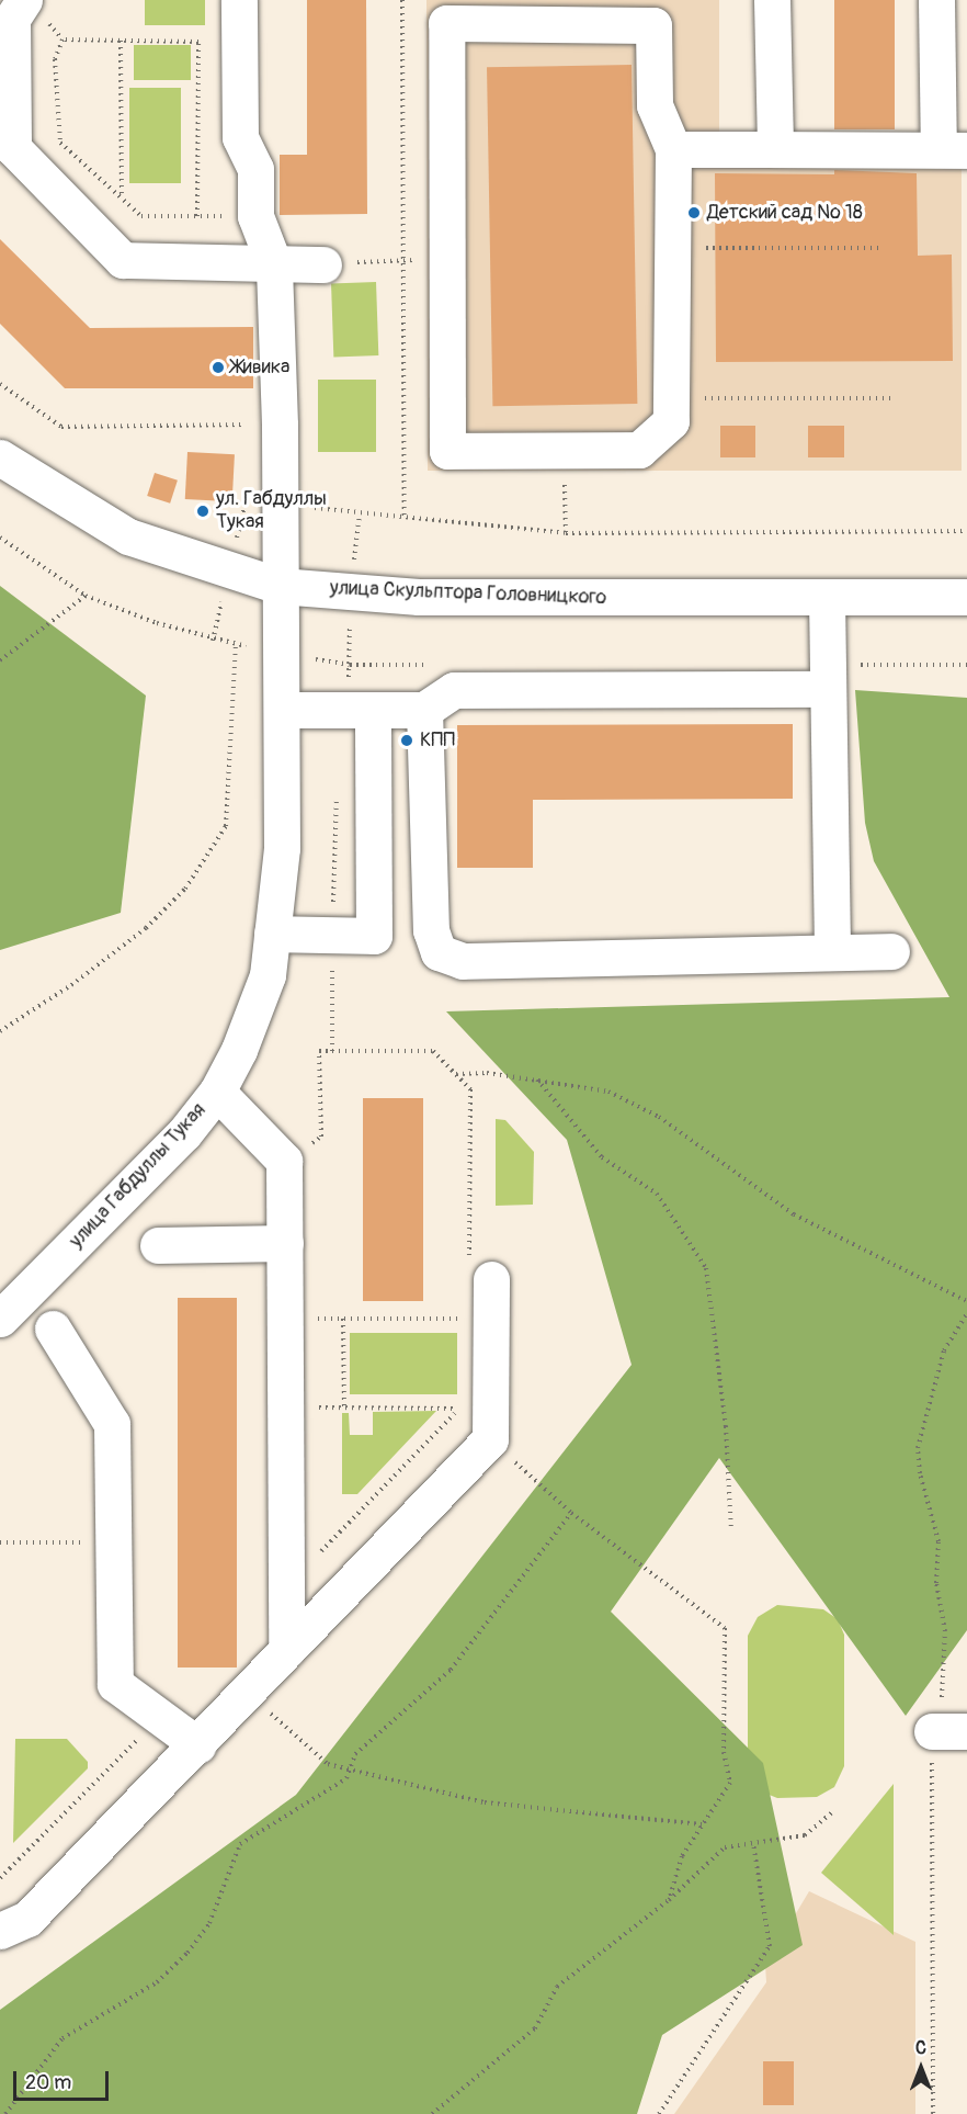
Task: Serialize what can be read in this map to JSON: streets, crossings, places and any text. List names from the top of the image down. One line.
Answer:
{"streets":{"street":["улица Скульптора Головницкого","улица Габдуллы Тукая"]},"crossings":[["улица Скульптора Головницкого","улица Габдуллы Тукая"]],"places":["Детский сад № 18","Живика","ул. Габдуллы Тукая","КПП"],"scale_bar":"20 m","north":"top"}
